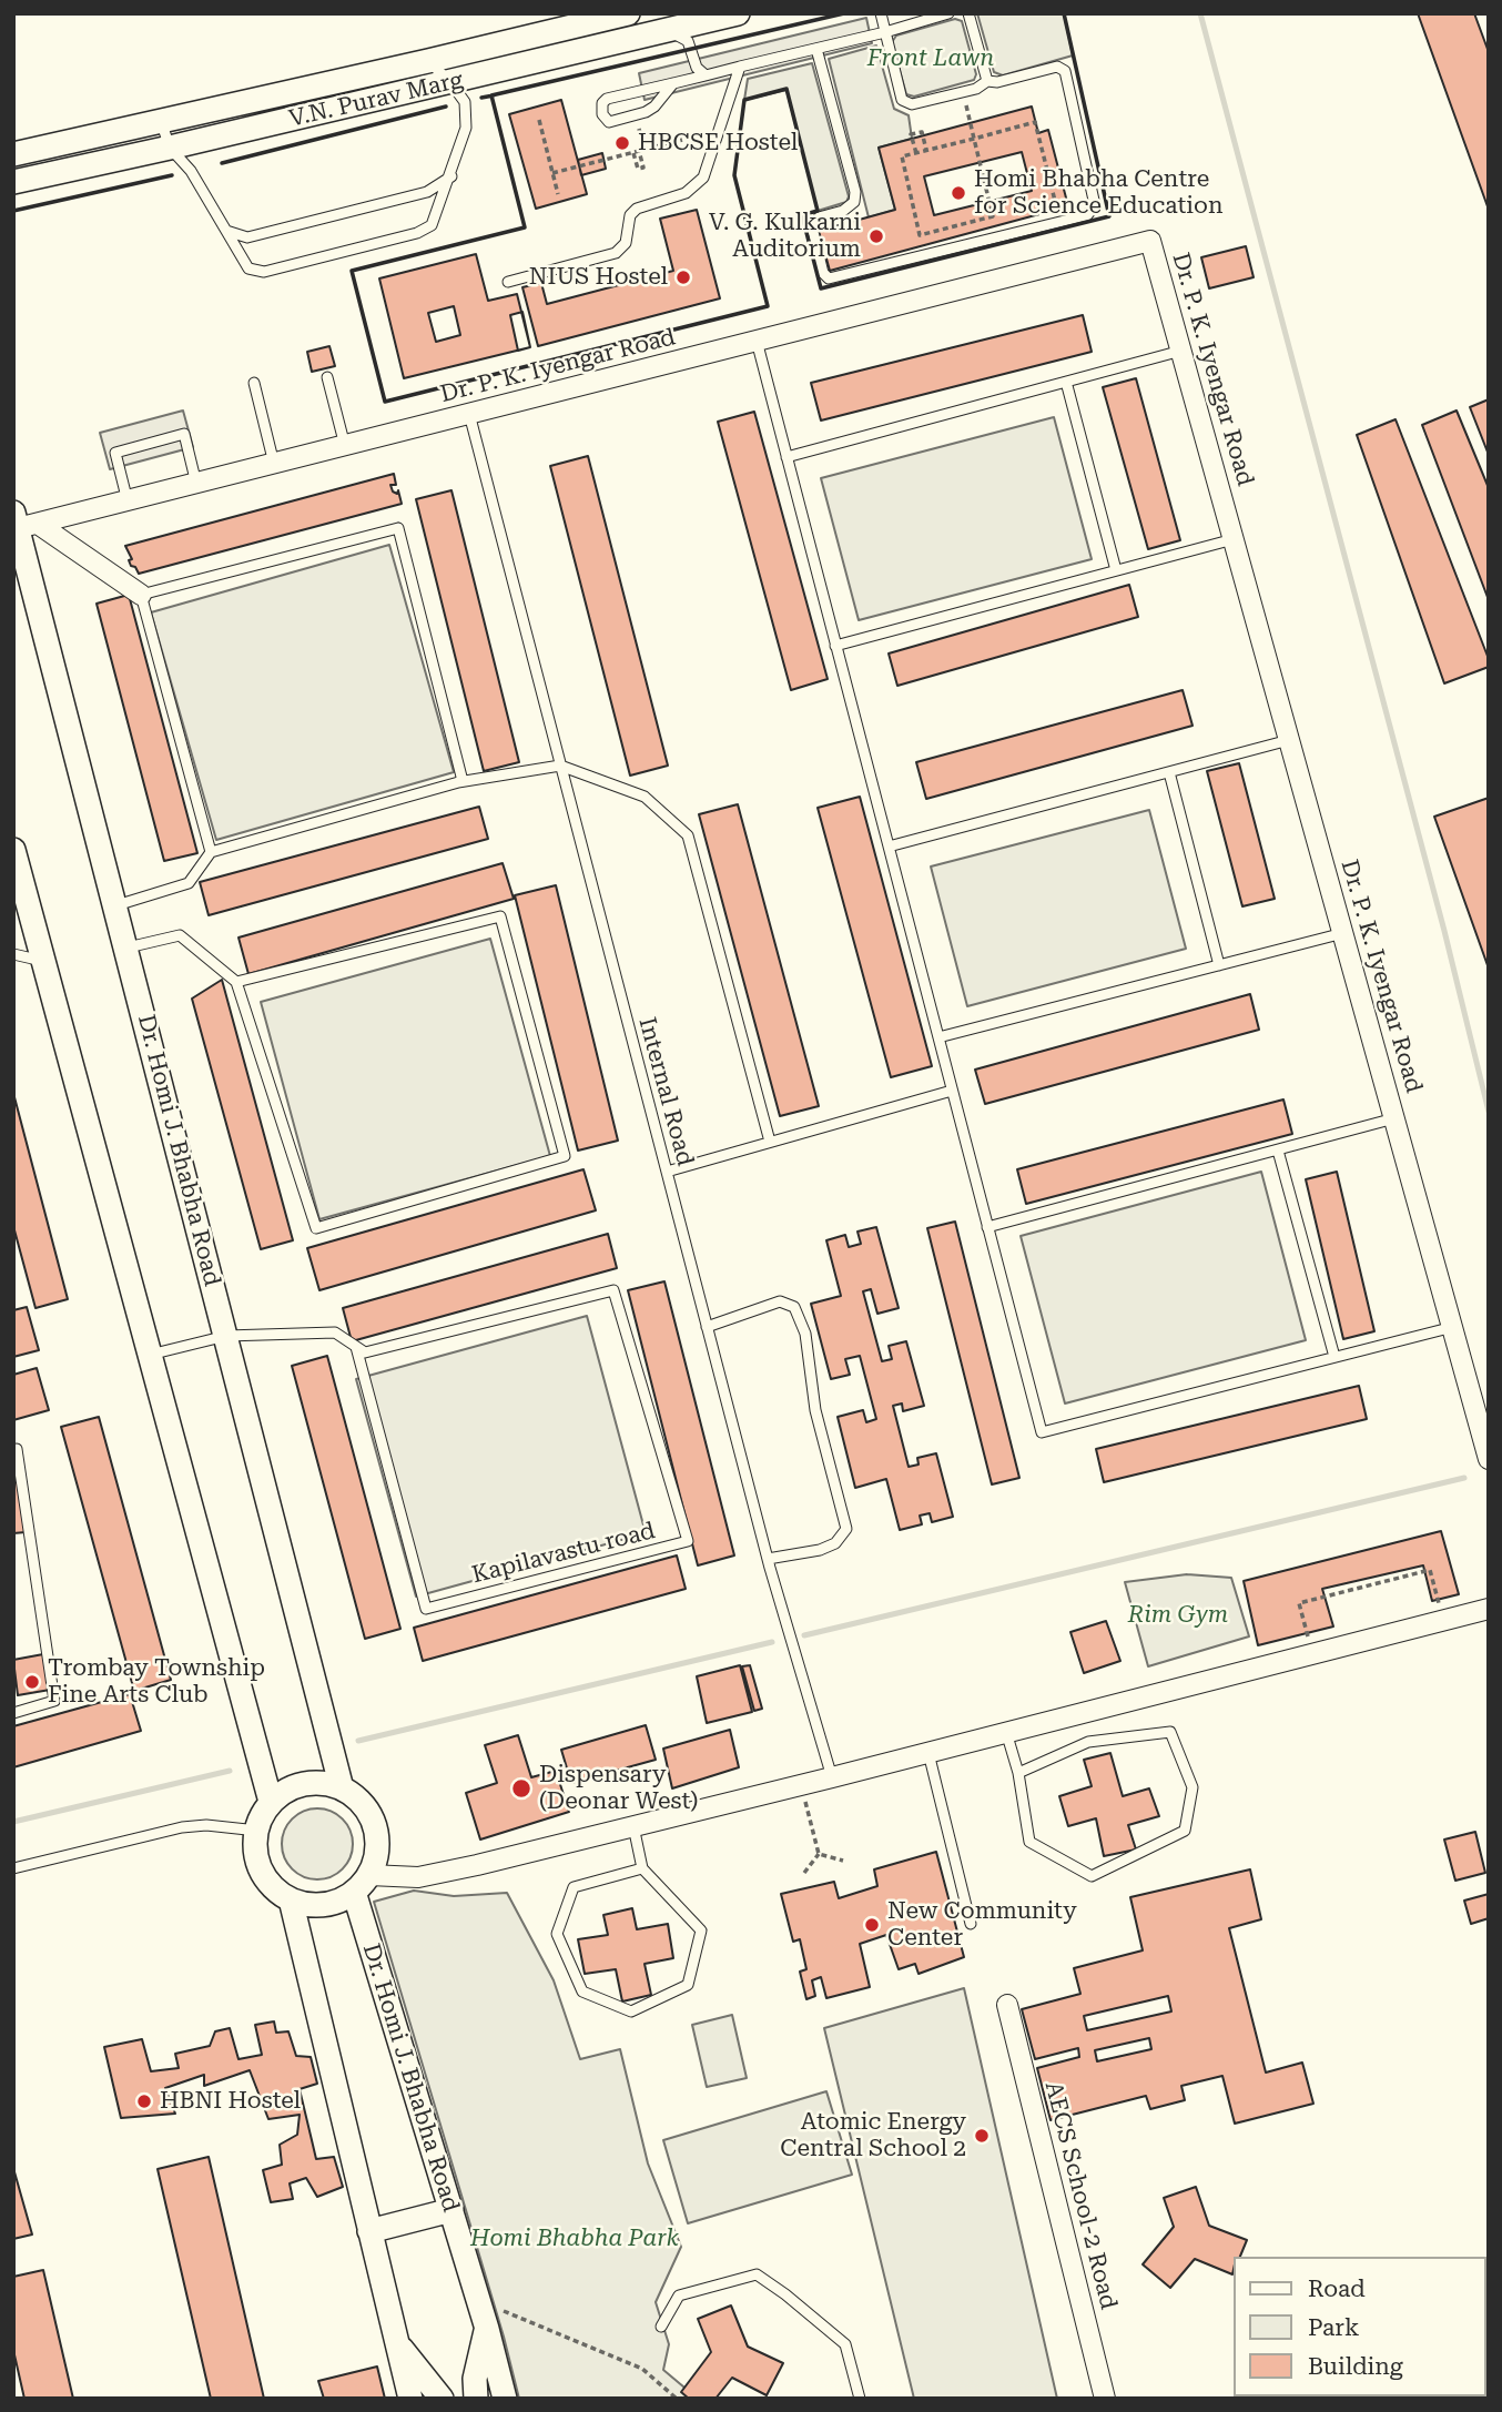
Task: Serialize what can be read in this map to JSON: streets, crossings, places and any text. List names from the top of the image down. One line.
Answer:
{"streets":{"street":["V.N. Purav Marg","Dr. P. K. Iyengar Road","Dr. Homi J. Bhabha Road","AECS School-2 Road"],"lane":["Internal Road","Kapilavastu road"]},"crossings":[["Dr. P. K. Iyengar Road","Internal Road"],["Dr. P. K. Iyengar Road","Dr. Homi J. Bhabha Road"],["Dr. Homi J. Bhabha Road","Kapilavastu road"]],"parks":["Front Lawn","Rim Gym","Homi Bhabha Park"],"places":["HBCSE Hostel","Homi Bhabha Centre for Science Education","V. G. Kulkarni Auditorium","NIUS Hostel","Trombay Township Fine Arts Club","Dispensary (Deonar West)","New Community Center","HBNI Hostel","Atomic Energy Central School 2"],"legend":["Road","Park","Building"]}
